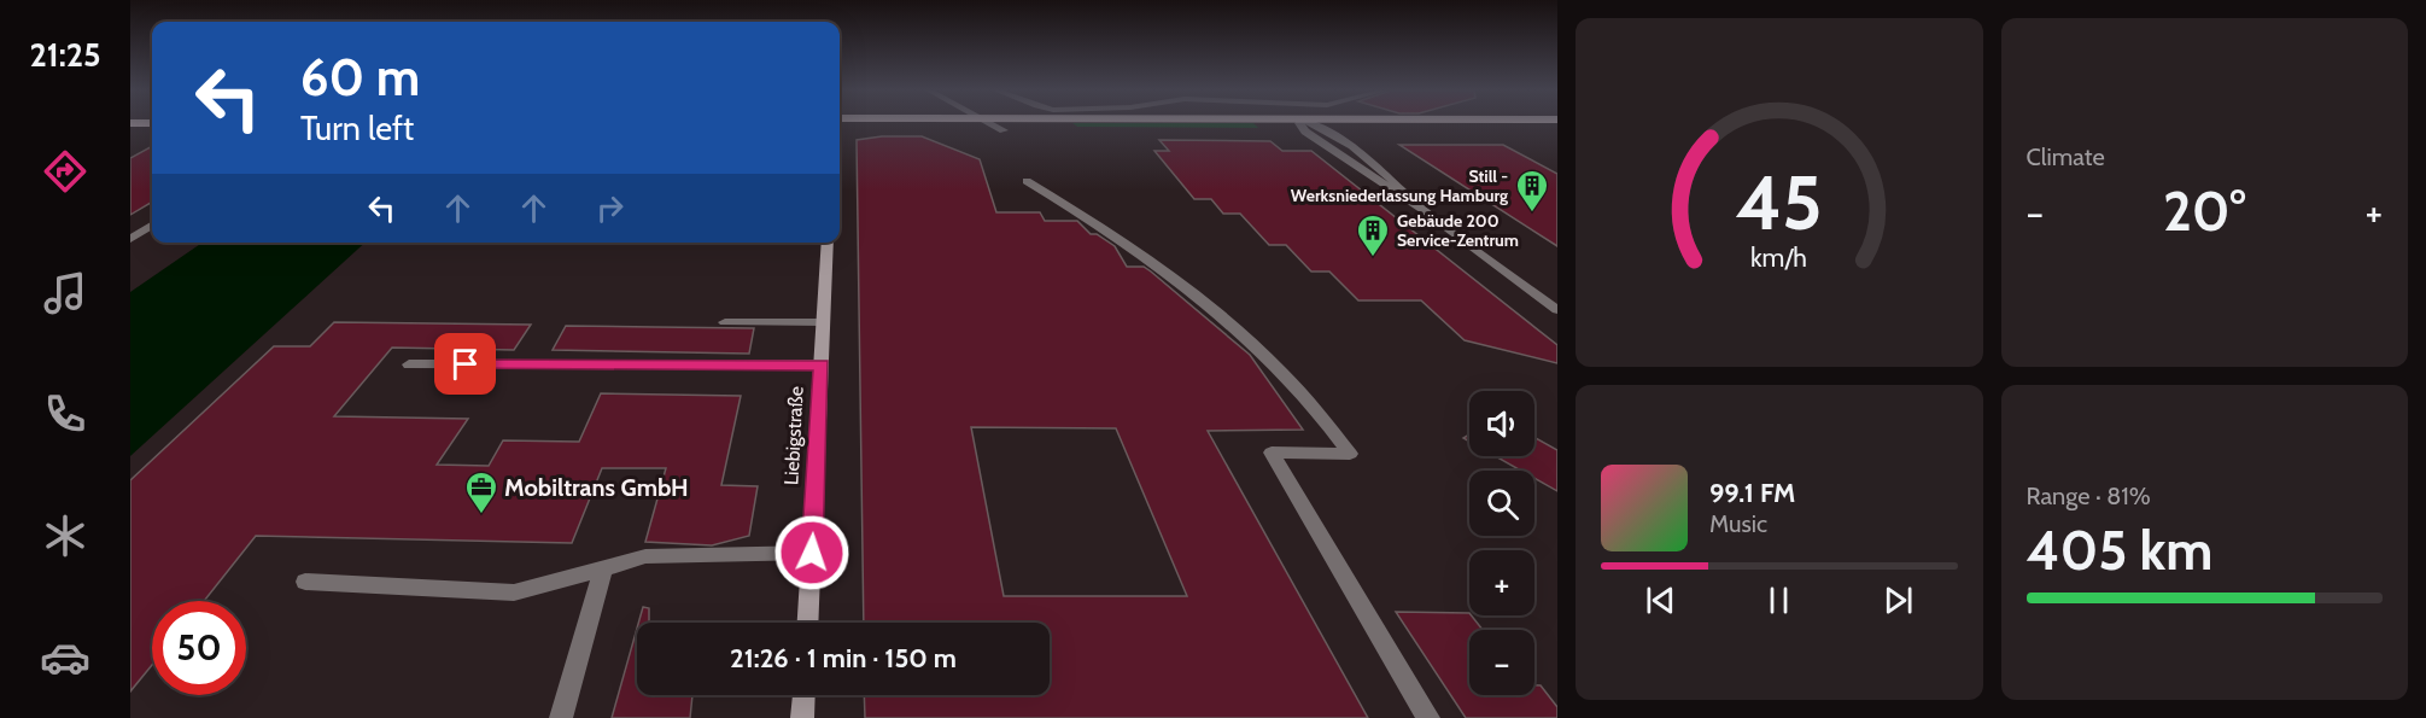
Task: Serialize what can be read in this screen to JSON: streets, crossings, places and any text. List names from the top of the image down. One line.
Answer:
{"streets":{"main road":["Liebigstraße"]},"places":{"building":["Still - Werksniederlassung Hamburg","Gebäude 200 Service-Zentrum"],"office":["Mobiltrans GmbH"]},"page":{"tabs":"21:25","tile":["Climate",["Range · 81%","405 km"]],"turn":["60 m","Turn left"],"heat":["−","20°","+"],"map_buttons":["+","−"],"song":["99.1 FM","Music"],"limit":"50","trip":"21:26 · 1 min · 150 m","gauge":["45","km/h"]}}
